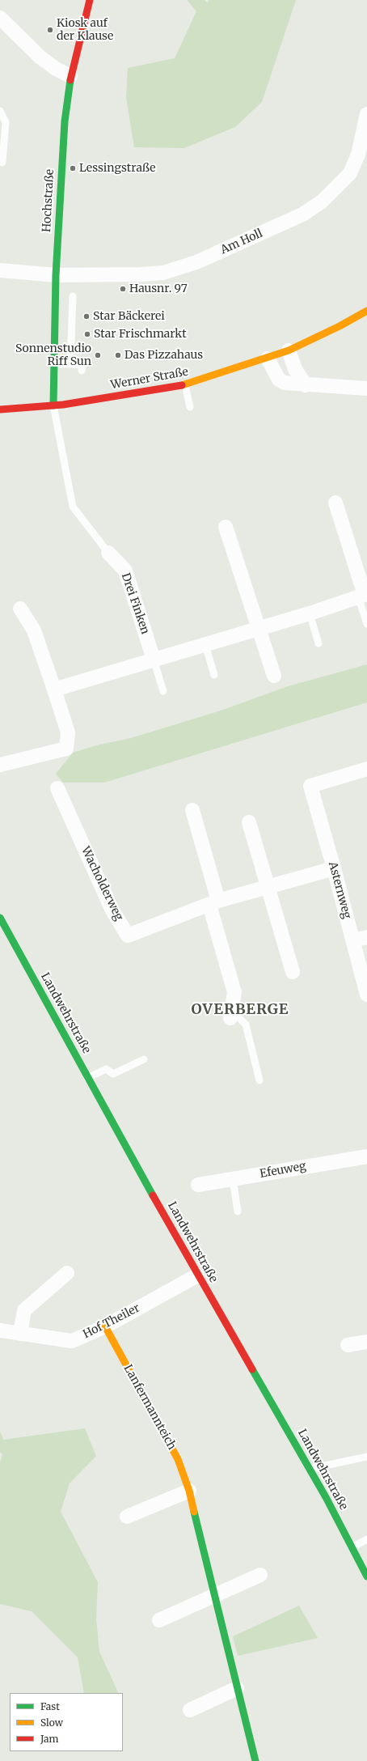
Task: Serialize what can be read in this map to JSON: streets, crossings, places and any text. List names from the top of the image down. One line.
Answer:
{"streets":{"main road":["Hochstraße","Werner Straße","Landwehrstraße","Lanfermannteich"],"street":["Am Holl","Drei Finken","Wacholderweg","Asternweg","Efeuweg","Hof Theiler"]},"crossings":[["Hochstraße","Am Holl"],["Hochstraße","Werner Straße"],["Hochstraße","Drei Finken"],["Werner Straße","Drei Finken"],["Wacholderweg","Asternweg"],["Landwehrstraße","Hof Theiler"],["Hof Theiler","Lanfermannteich"]],"districts":["OVERBERGE"],"places":["Kiosk auf der Klause","Lessingstraße","Hausnr. 97","Star Bäckerei","Star Frischmarkt","Sonnenstudio Riff Sun","Das Pizzahaus"],"legend":["Fast","Slow","Jam"]}
